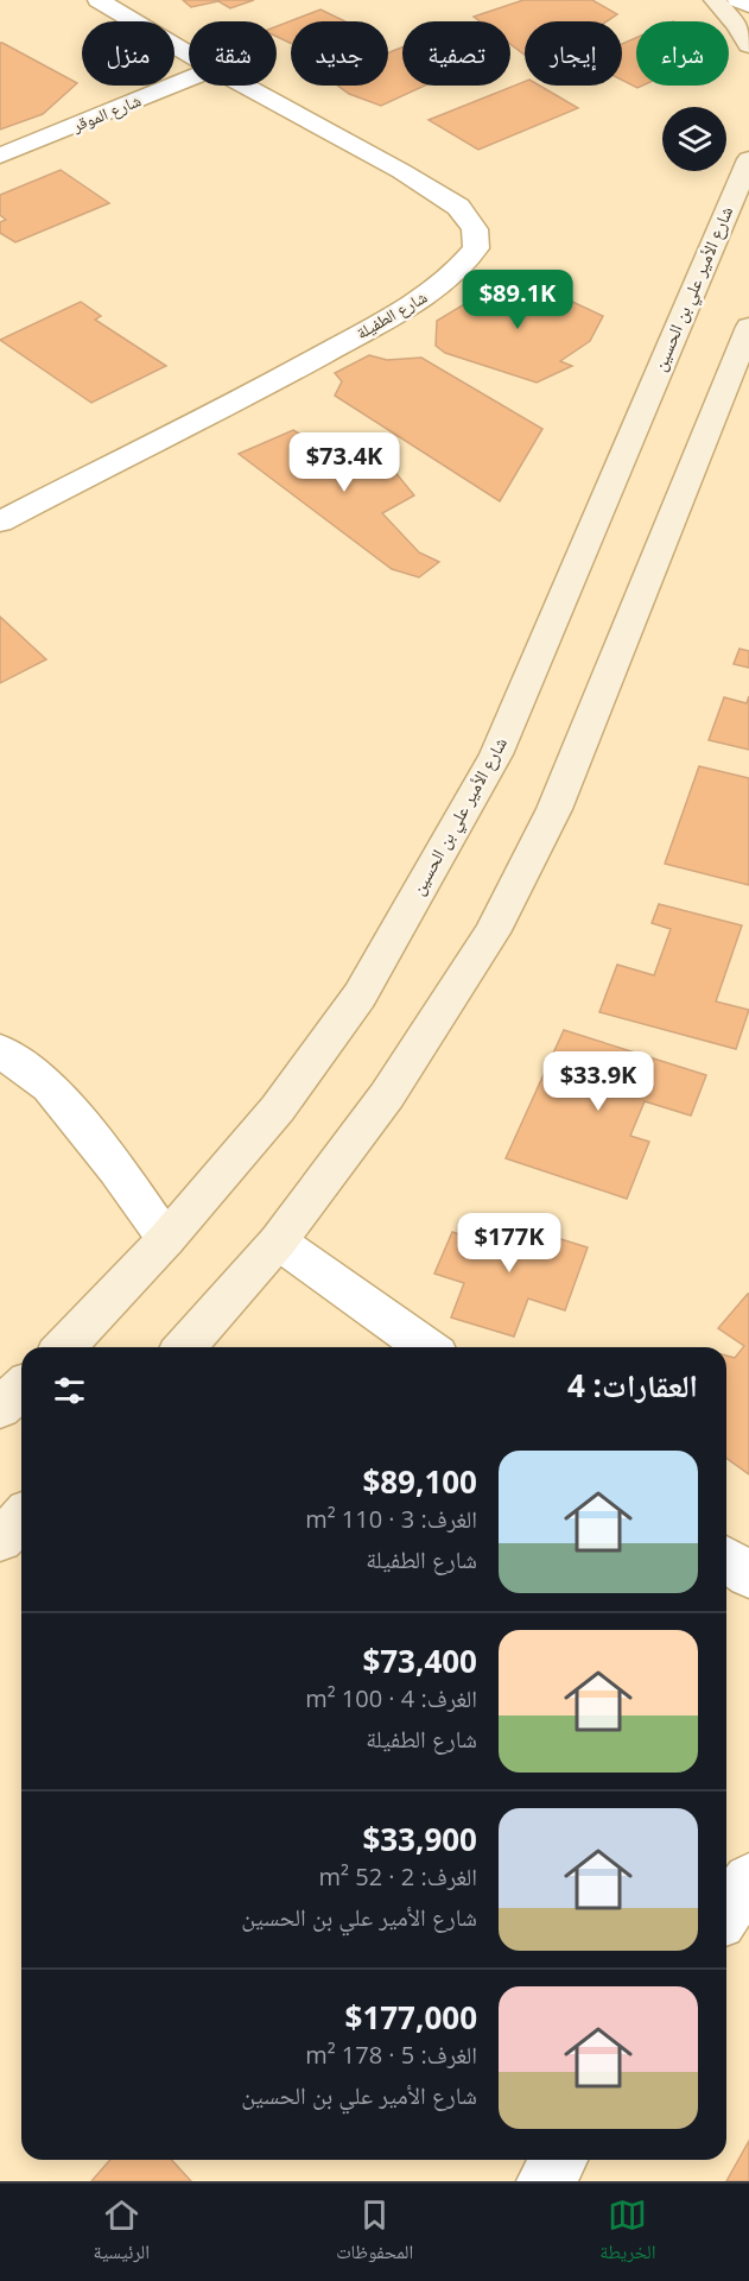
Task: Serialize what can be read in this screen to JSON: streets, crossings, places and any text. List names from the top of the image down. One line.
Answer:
{"streets":{"main road":["شارع الأمير علي بن الحسين"],"street":["شارع الموقر","شارع الطفيلة"]},"page":{"chip":["شراء","إيجار","تصفية","جديد","شقة","منزل"],"price":["$89.1K","$73.4K","$33.9K","$177K"],"heading":"العقارات: 4","list":[{"name":"$89,100","note":"الغرف: 3 · 110 m² · شارع الطفيلة"},{"name":"$73,400","note":"الغرف: 4 · 100 m² · شارع الطفيلة"},{"name":"$33,900","note":"الغرف: 2 · 52 m² · شارع الأمير علي بن الحسين"},{"name":"$177,000","note":"الغرف: 5 · 178 m² · شارع الأمير علي بن الحسين"}],"tabs":["الخريطة","المحفوظات","الرئيسية"]}}
